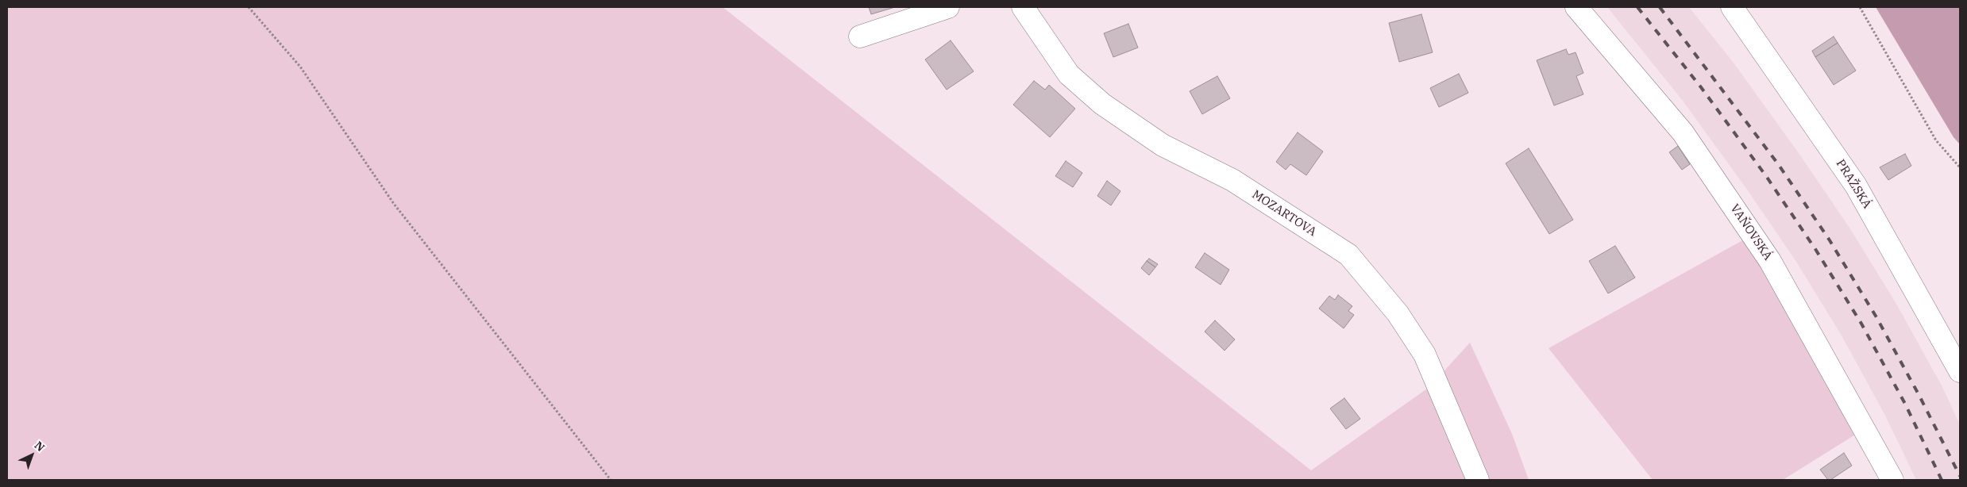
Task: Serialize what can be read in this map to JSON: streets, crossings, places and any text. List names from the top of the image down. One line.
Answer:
{"streets":{"street":["PRAŽSKÁ","MOZARTOVA","VAŇOVSKÁ"]},"north":"top right"}
